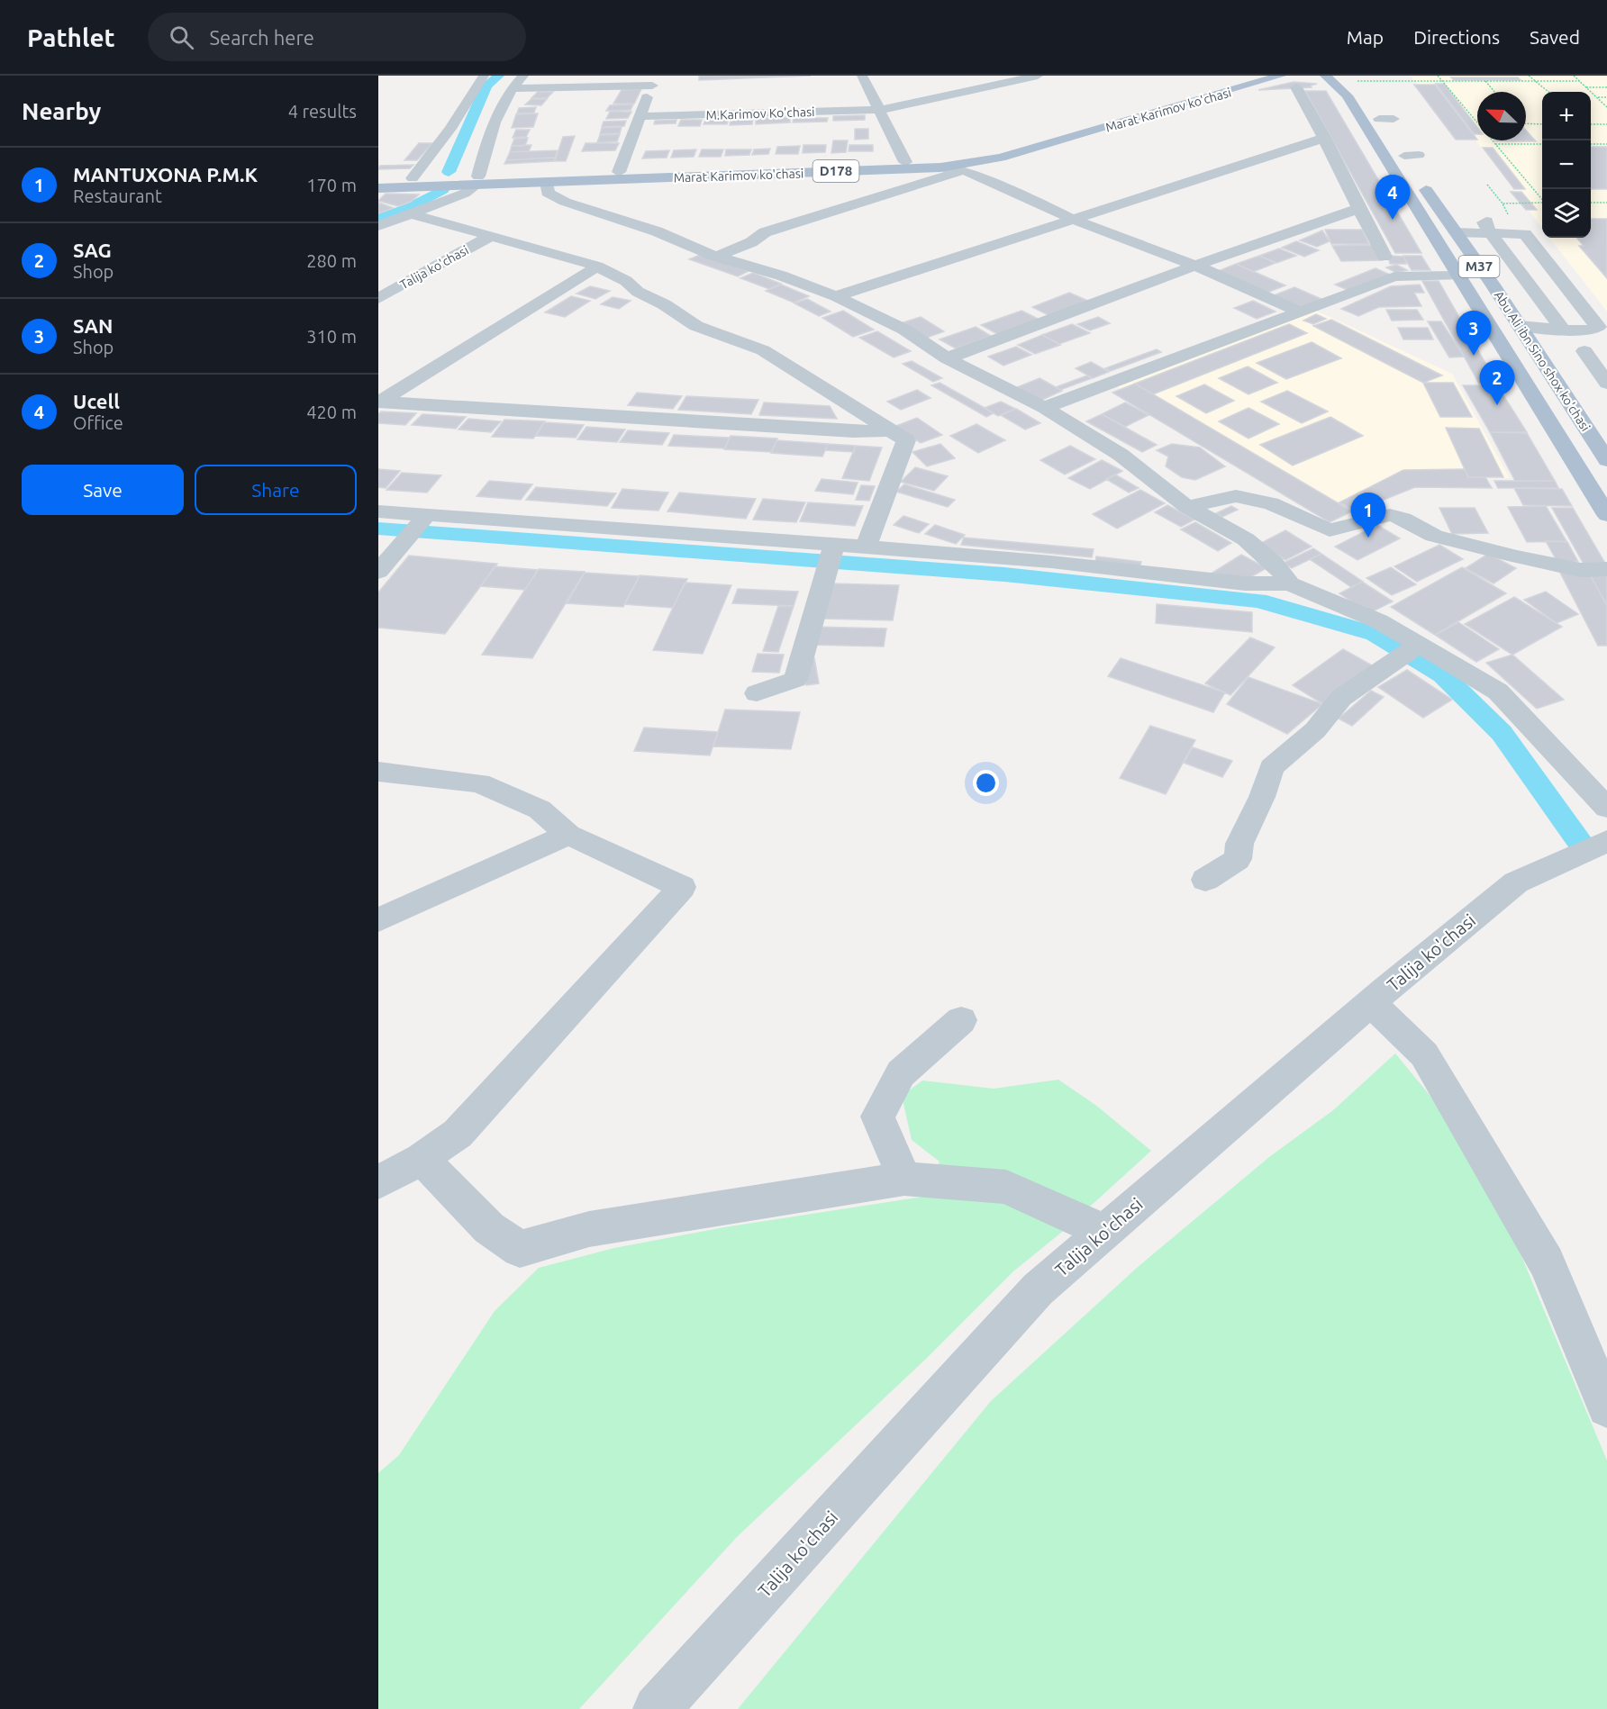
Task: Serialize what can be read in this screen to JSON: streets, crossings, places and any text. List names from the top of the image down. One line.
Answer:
{"streets":{"main road":["Marat Karimov ko'chasi","D178","M37","Abu Ali ibn Sino shox ko'chasi"],"street":["M.Karimov Ko'chasi","Talija ko'chasi"]},"north":"top left","page":{"header":"Pathlet","search":"Search here","nav":["Map","Directions","Saved"],"heading":["Nearby","4 results"],"map_buttons":["+","−"],"list":[{"mark":"1","name":"MANTUXONA P.M.K","note":"Restaurant","value":"170 m"},{"mark":"2","name":"SAG","note":"Shop","value":"280 m"},{"mark":"3","name":"SAN","note":"Shop","value":"310 m"},{"mark":"4","name":"Ucell","note":"Office","value":"420 m"}],"pins":["4","3","2","1"],"buttons":["Save","Share"]}}
